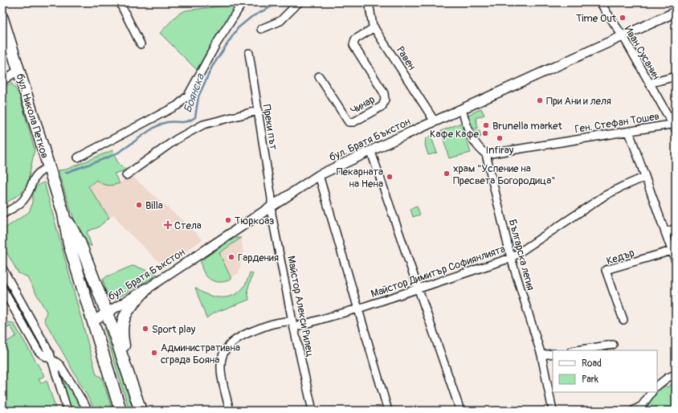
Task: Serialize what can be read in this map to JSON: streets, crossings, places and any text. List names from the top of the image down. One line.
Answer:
{"streets":{"highway":["бул. Никола Петков"],"street":["Иван Сусанин","Равен","Чинар","Ген. Стефан Тошев","Преки път","бул. Братя Бъкстон","Българска легия","Кедър","Майстор Димитър Софиянлията","Майстор Алекси Рилец"]},"crossings":[["Иван Сусанин","Ген. Стефан Тошев"],["Иван Сусанин","бул. Братя Бъкстон"],["Равен","Чинар"],["Равен","бул. Братя Бъкстон"],["бул. Никола Петков","бул. Братя Бъкстон"],["Ген. Стефан Тошев","Българска легия"],["Преки път","бул. Братя Бъкстон"],["Преки път","Майстор Алекси Рилец"],["бул. Братя Бъкстон","Майстор Алекси Рилец"],["Българска легия","Майстор Димитър Софиянлията"],["Майстор Димитър Софиянлията","Майстор Алекси Рилец"]],"water":["Боянска"],"places":{"other":["Time Out","При Ани и леля","Brunella market","Кафе Кафе","Infiray","храм \"Успение на Пресвета Богородица\"","Пекарната на Нена","Billa","Тюркоаз","Гардения","Sport play","Административна сграда Бояна"],"health":["Стела"]},"legend":["Road","Park"]}
